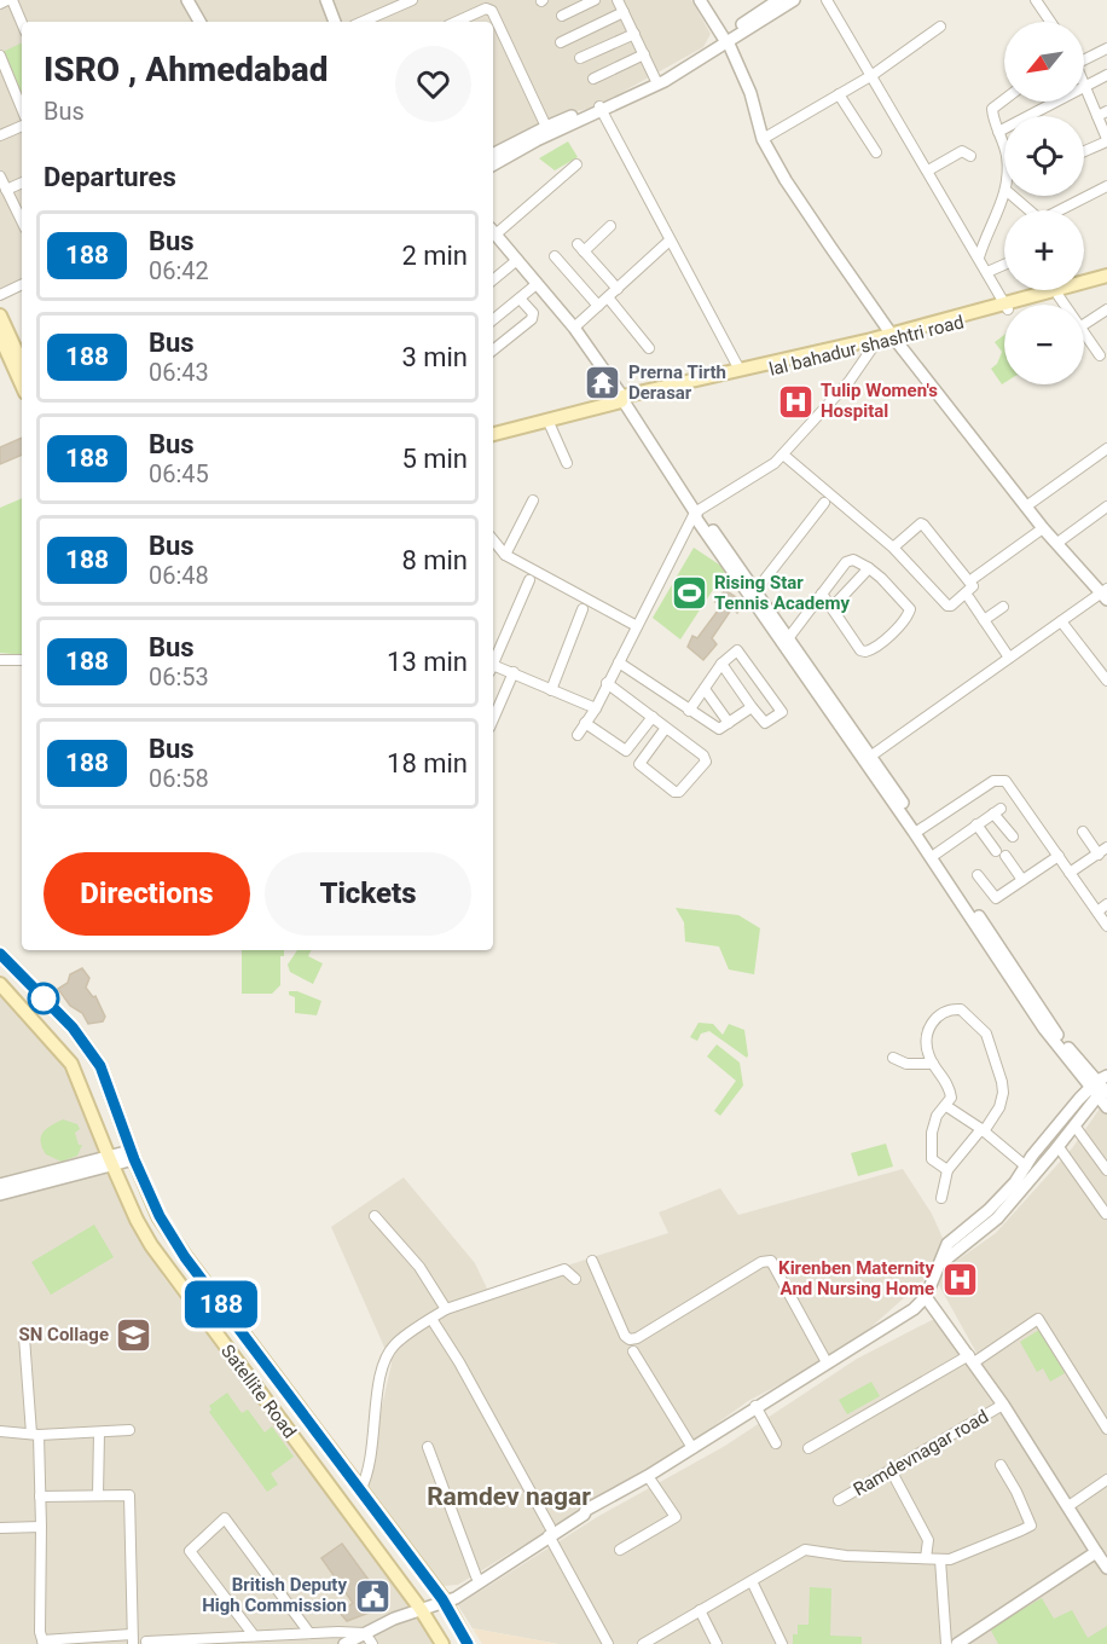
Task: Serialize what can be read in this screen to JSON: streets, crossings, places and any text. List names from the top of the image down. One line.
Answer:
{"streets":{"main road":["lal bahadur shashtri road","Satellite Road"],"street":["Ramdevnagar road"]},"districts":["Ramdev nagar"],"places":{"temple":["Prerna Tirth Derasar"],"hospital":["Tulip Women's Hospital","Kirenben Maternity And Nursing Home"],"sports":["Rising Star Tennis Academy"],"school or university":["SN Collage"],"public building":["British Deputy High Commission"]},"lines":["bus line 188"],"north":"bottom left","page":{"on_map":"188","map_buttons":["+","−"],"heading":[["ISRO , Ahmedabad","Bus"],"Departures"],"list":[{"mark":"188","name":"Bus","note":"06:42","value":"2 min"},{"mark":"188","name":"Bus","note":"06:43","value":"3 min"},{"mark":"188","name":"Bus","note":"06:45","value":"5 min"},{"mark":"188","name":"Bus","note":"06:48","value":"8 min"},{"mark":"188","name":"Bus","note":"06:53","value":"13 min"},{"mark":"188","name":"Bus","note":"06:58","value":"18 min"}],"buttons":["Directions","Tickets"]}}
